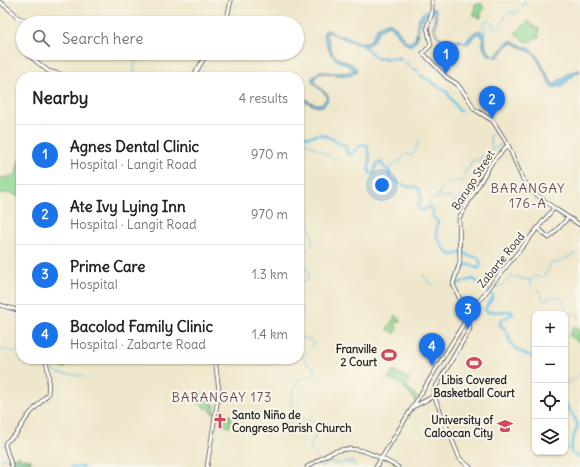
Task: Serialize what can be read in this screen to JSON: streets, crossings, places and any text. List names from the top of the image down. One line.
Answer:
{"streets":{"main road":["Barugo Street","Zabarte Road"]},"crossings":[["Barugo Street","Zabarte Road"]],"districts":["BARANGAY 176-A","BARANGAY 173"],"places":{"sports":["Franville 2 Court","Libis Covered Basketball Court"],"church":["Santo Niño de Congreso Parish Church"],"school or university":["University of Caloocan City"]},"page":{"search":"Search here","pins":["1","2","3","4"],"heading":["Nearby","4 results"],"list":[{"mark":"1","name":"Agnes Dental Clinic","note":"Hospital · Langit Road","value":"970 m"},{"mark":"2","name":"Ate Ivy Lying Inn","note":"Hospital · Langit Road","value":"970 m"},{"mark":"3","name":"Prime Care","note":"Hospital","value":"1.3 km"},{"mark":"4","name":"Bacolod Family Clinic","note":"Hospital · Zabarte Road","value":"1.4 km"}],"map_buttons":["+","−"]}}
